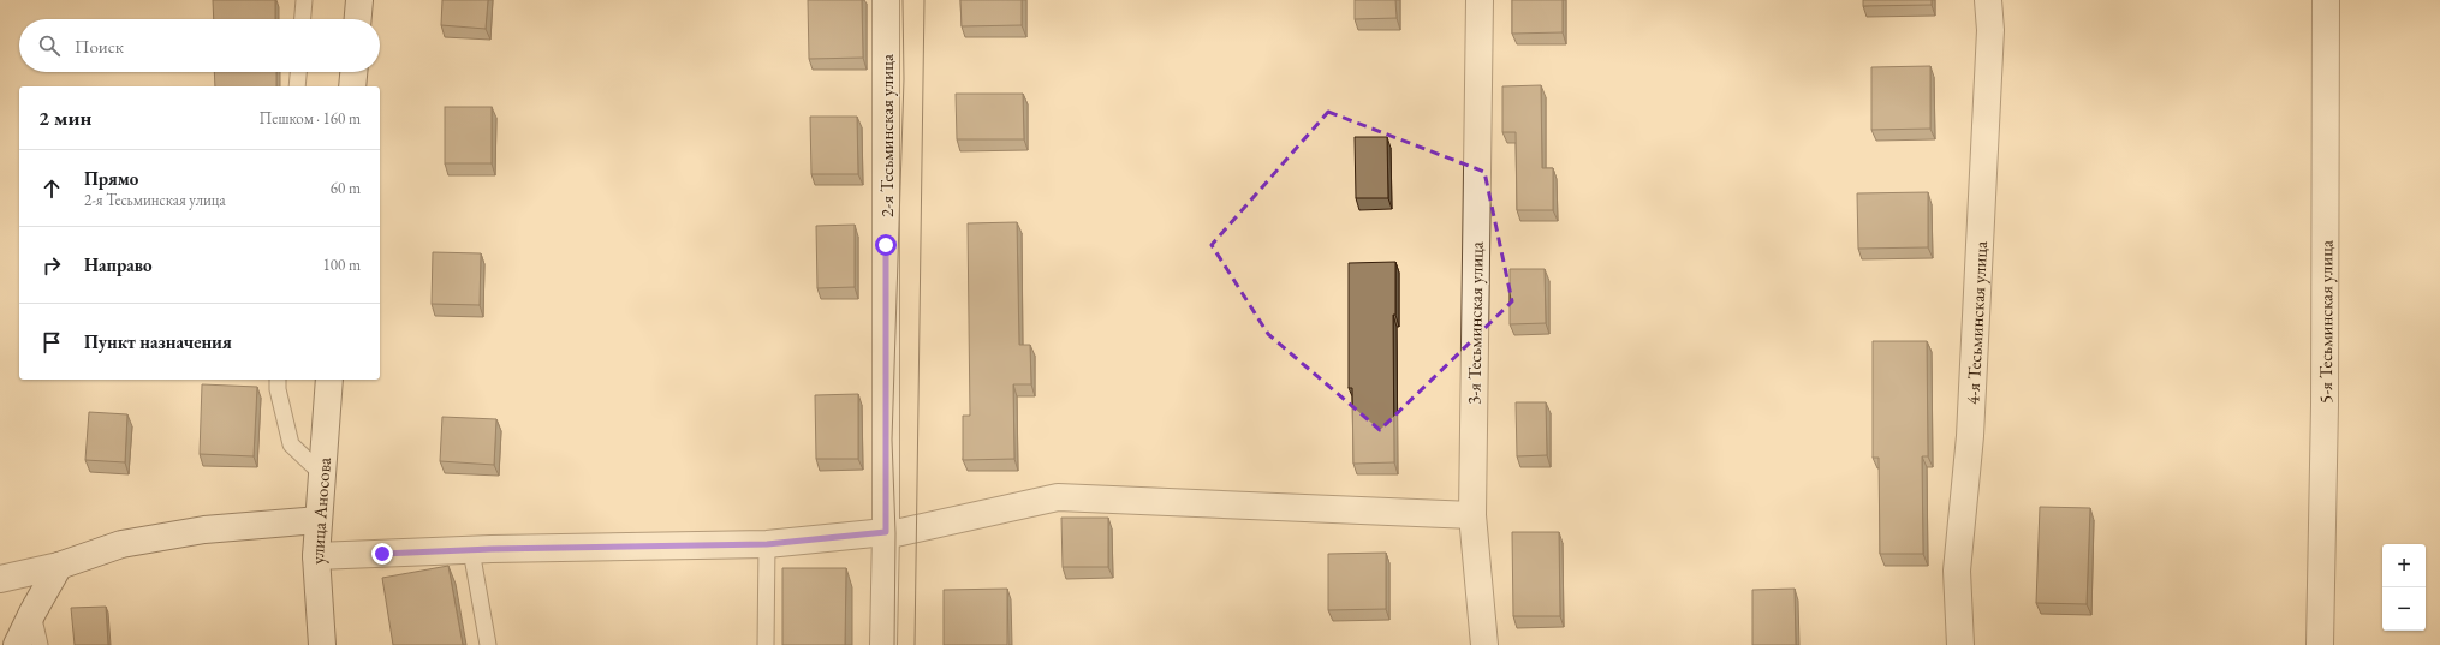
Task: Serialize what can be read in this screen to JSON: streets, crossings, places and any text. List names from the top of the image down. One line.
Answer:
{"streets":{"street":["2-я Тесьминская улица","3-я Тесьминская улица","4-я Тесьминская улица","5-я Тесьминская улица","улица Аносова"]},"page":{"search":"Поиск","heading":["2 мин","Пешком · 160 m"],"list":[["Прямо","2-я Тесьминская улица","60 m"],["Направо","100 m"],"Пункт назначения"],"map_buttons":["+","−"]}}
